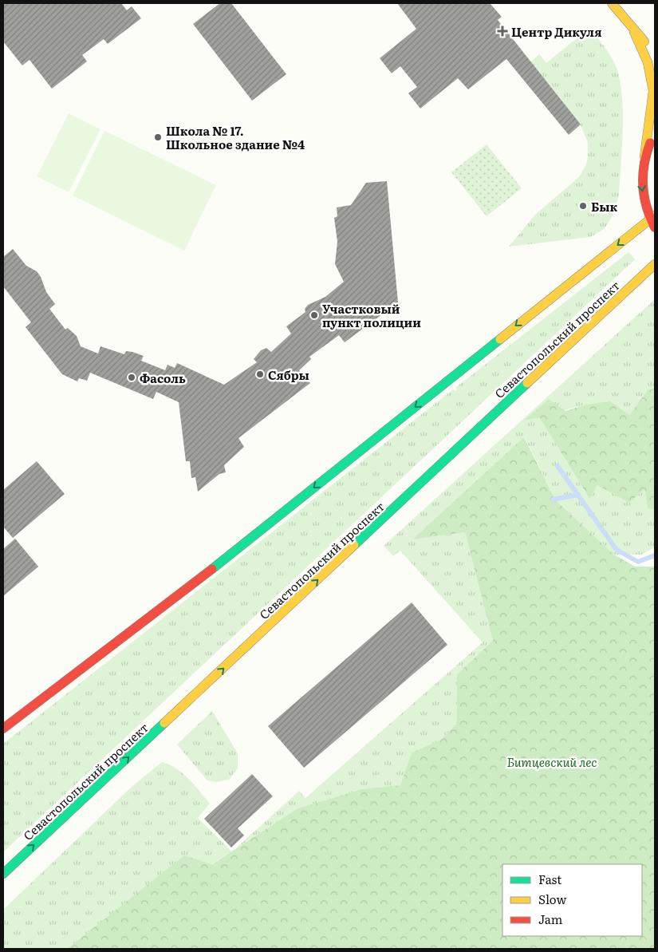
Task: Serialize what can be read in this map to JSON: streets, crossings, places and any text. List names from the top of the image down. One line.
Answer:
{"streets":{"main road":["Севастопольский проспект"]},"parks":["Битцевский лес"],"places":{"health":["Центр Дикуля"],"other":["Школа № 17. Школьное здание №4","Бык","Участковый пункт полиции","Сябры","Фасоль"]},"legend":["Fast","Slow","Jam"]}
